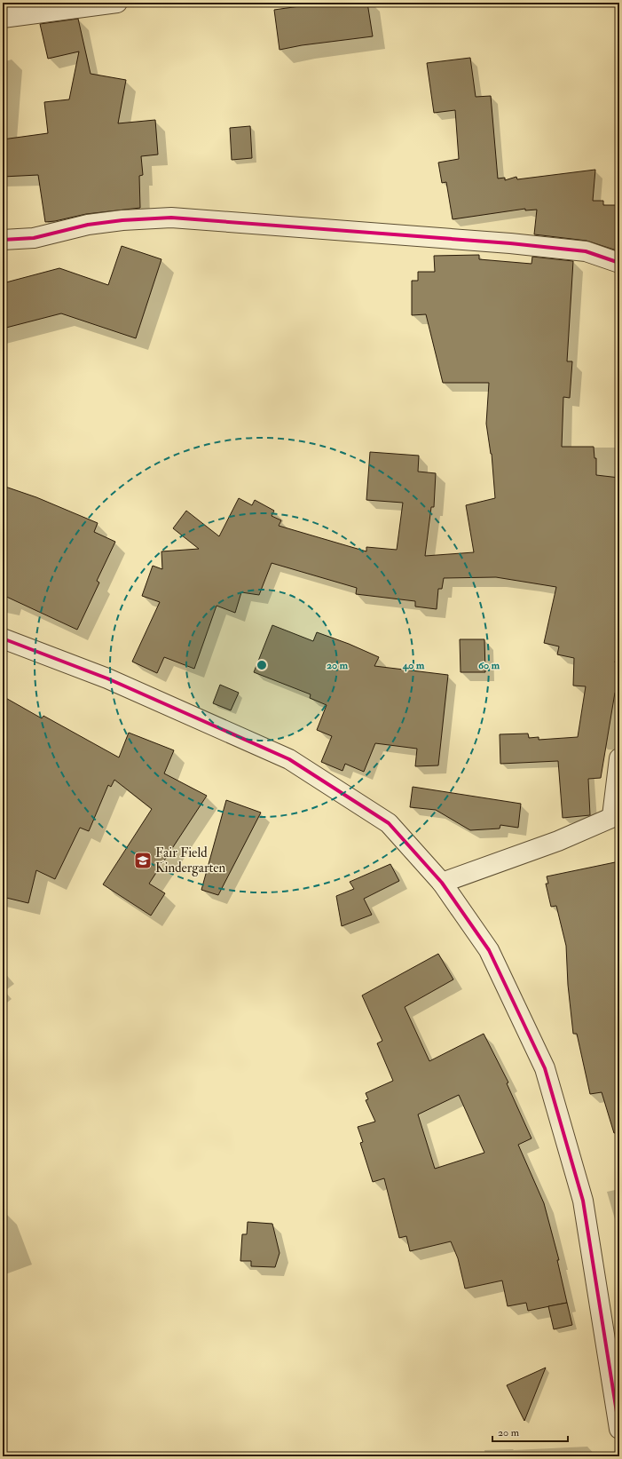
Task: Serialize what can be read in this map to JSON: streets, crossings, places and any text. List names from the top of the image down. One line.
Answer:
{"places":{"school or university":["Fair Field Kindergarten"]},"scale_bar":"20 m","rings":["20 m","40 m","60 m"]}
